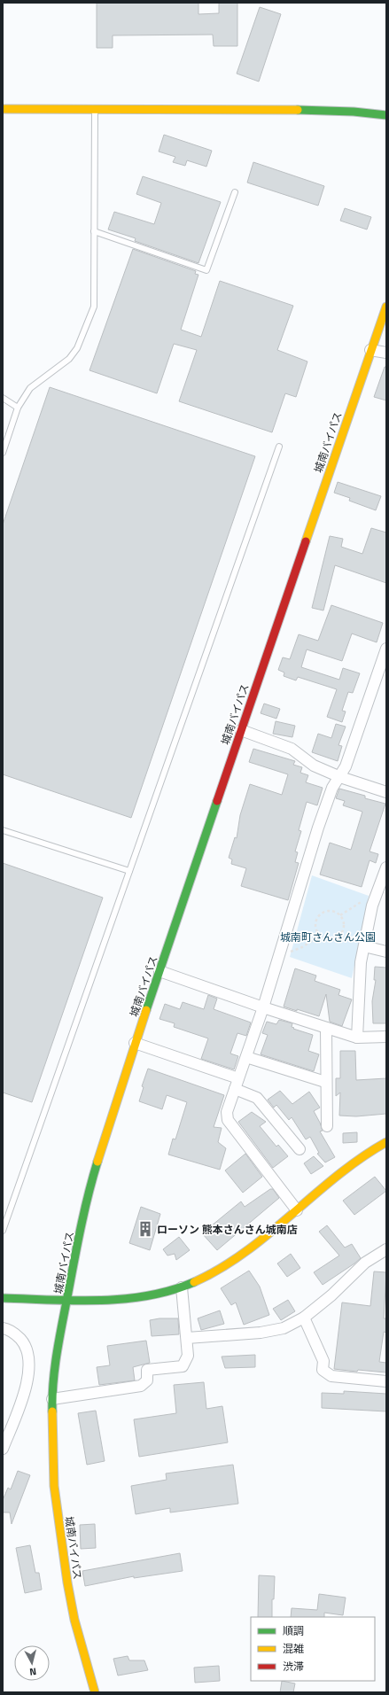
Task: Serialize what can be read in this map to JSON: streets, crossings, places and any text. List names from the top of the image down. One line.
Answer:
{"streets":{"main road":["城南バイパス"]},"parks":["城南町さんさん公園"],"places":{"building":["ローソン 熊本さんさん城南店"]},"legend":["順調","混雑","渋滞"],"north":"bottom"}
